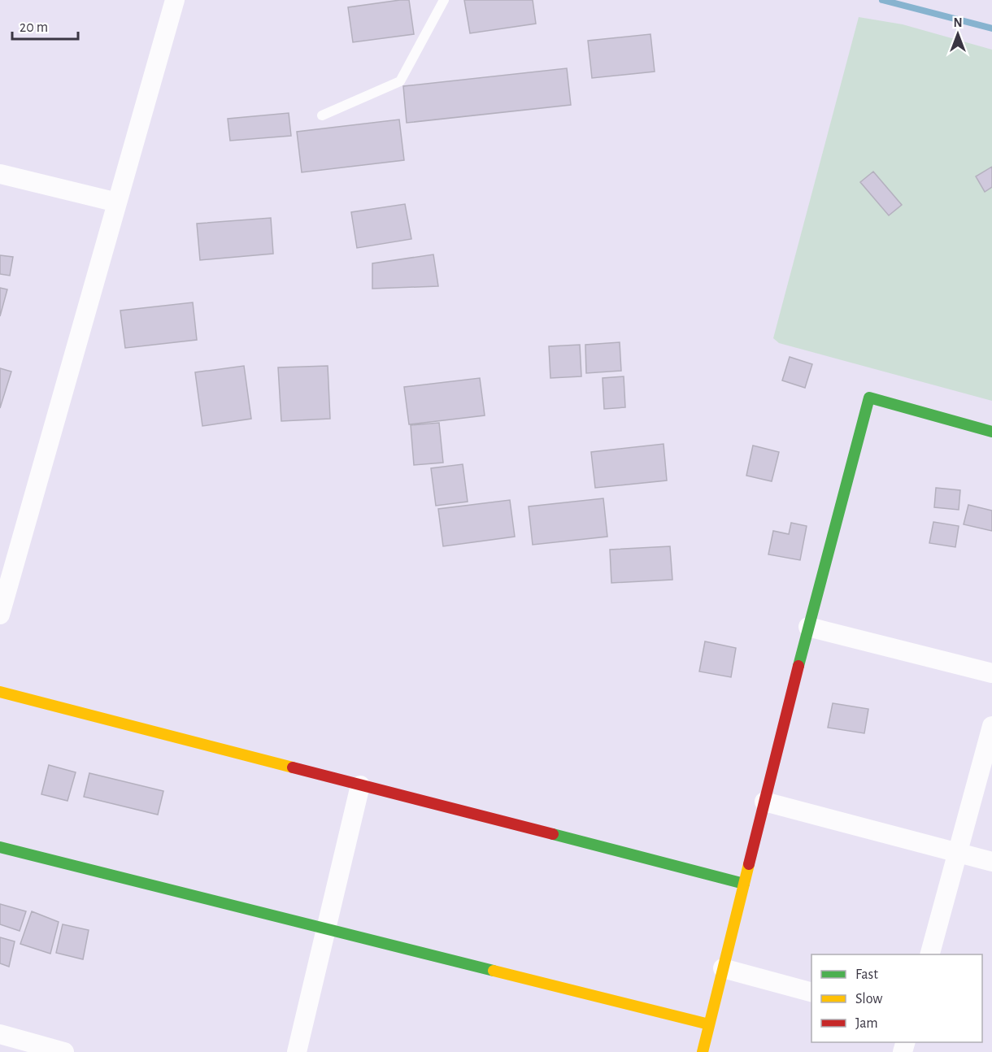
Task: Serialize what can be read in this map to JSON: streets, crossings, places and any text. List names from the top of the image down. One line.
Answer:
{"legend":["Fast","Slow","Jam"],"scale_bar":"20 m","north":"top"}
